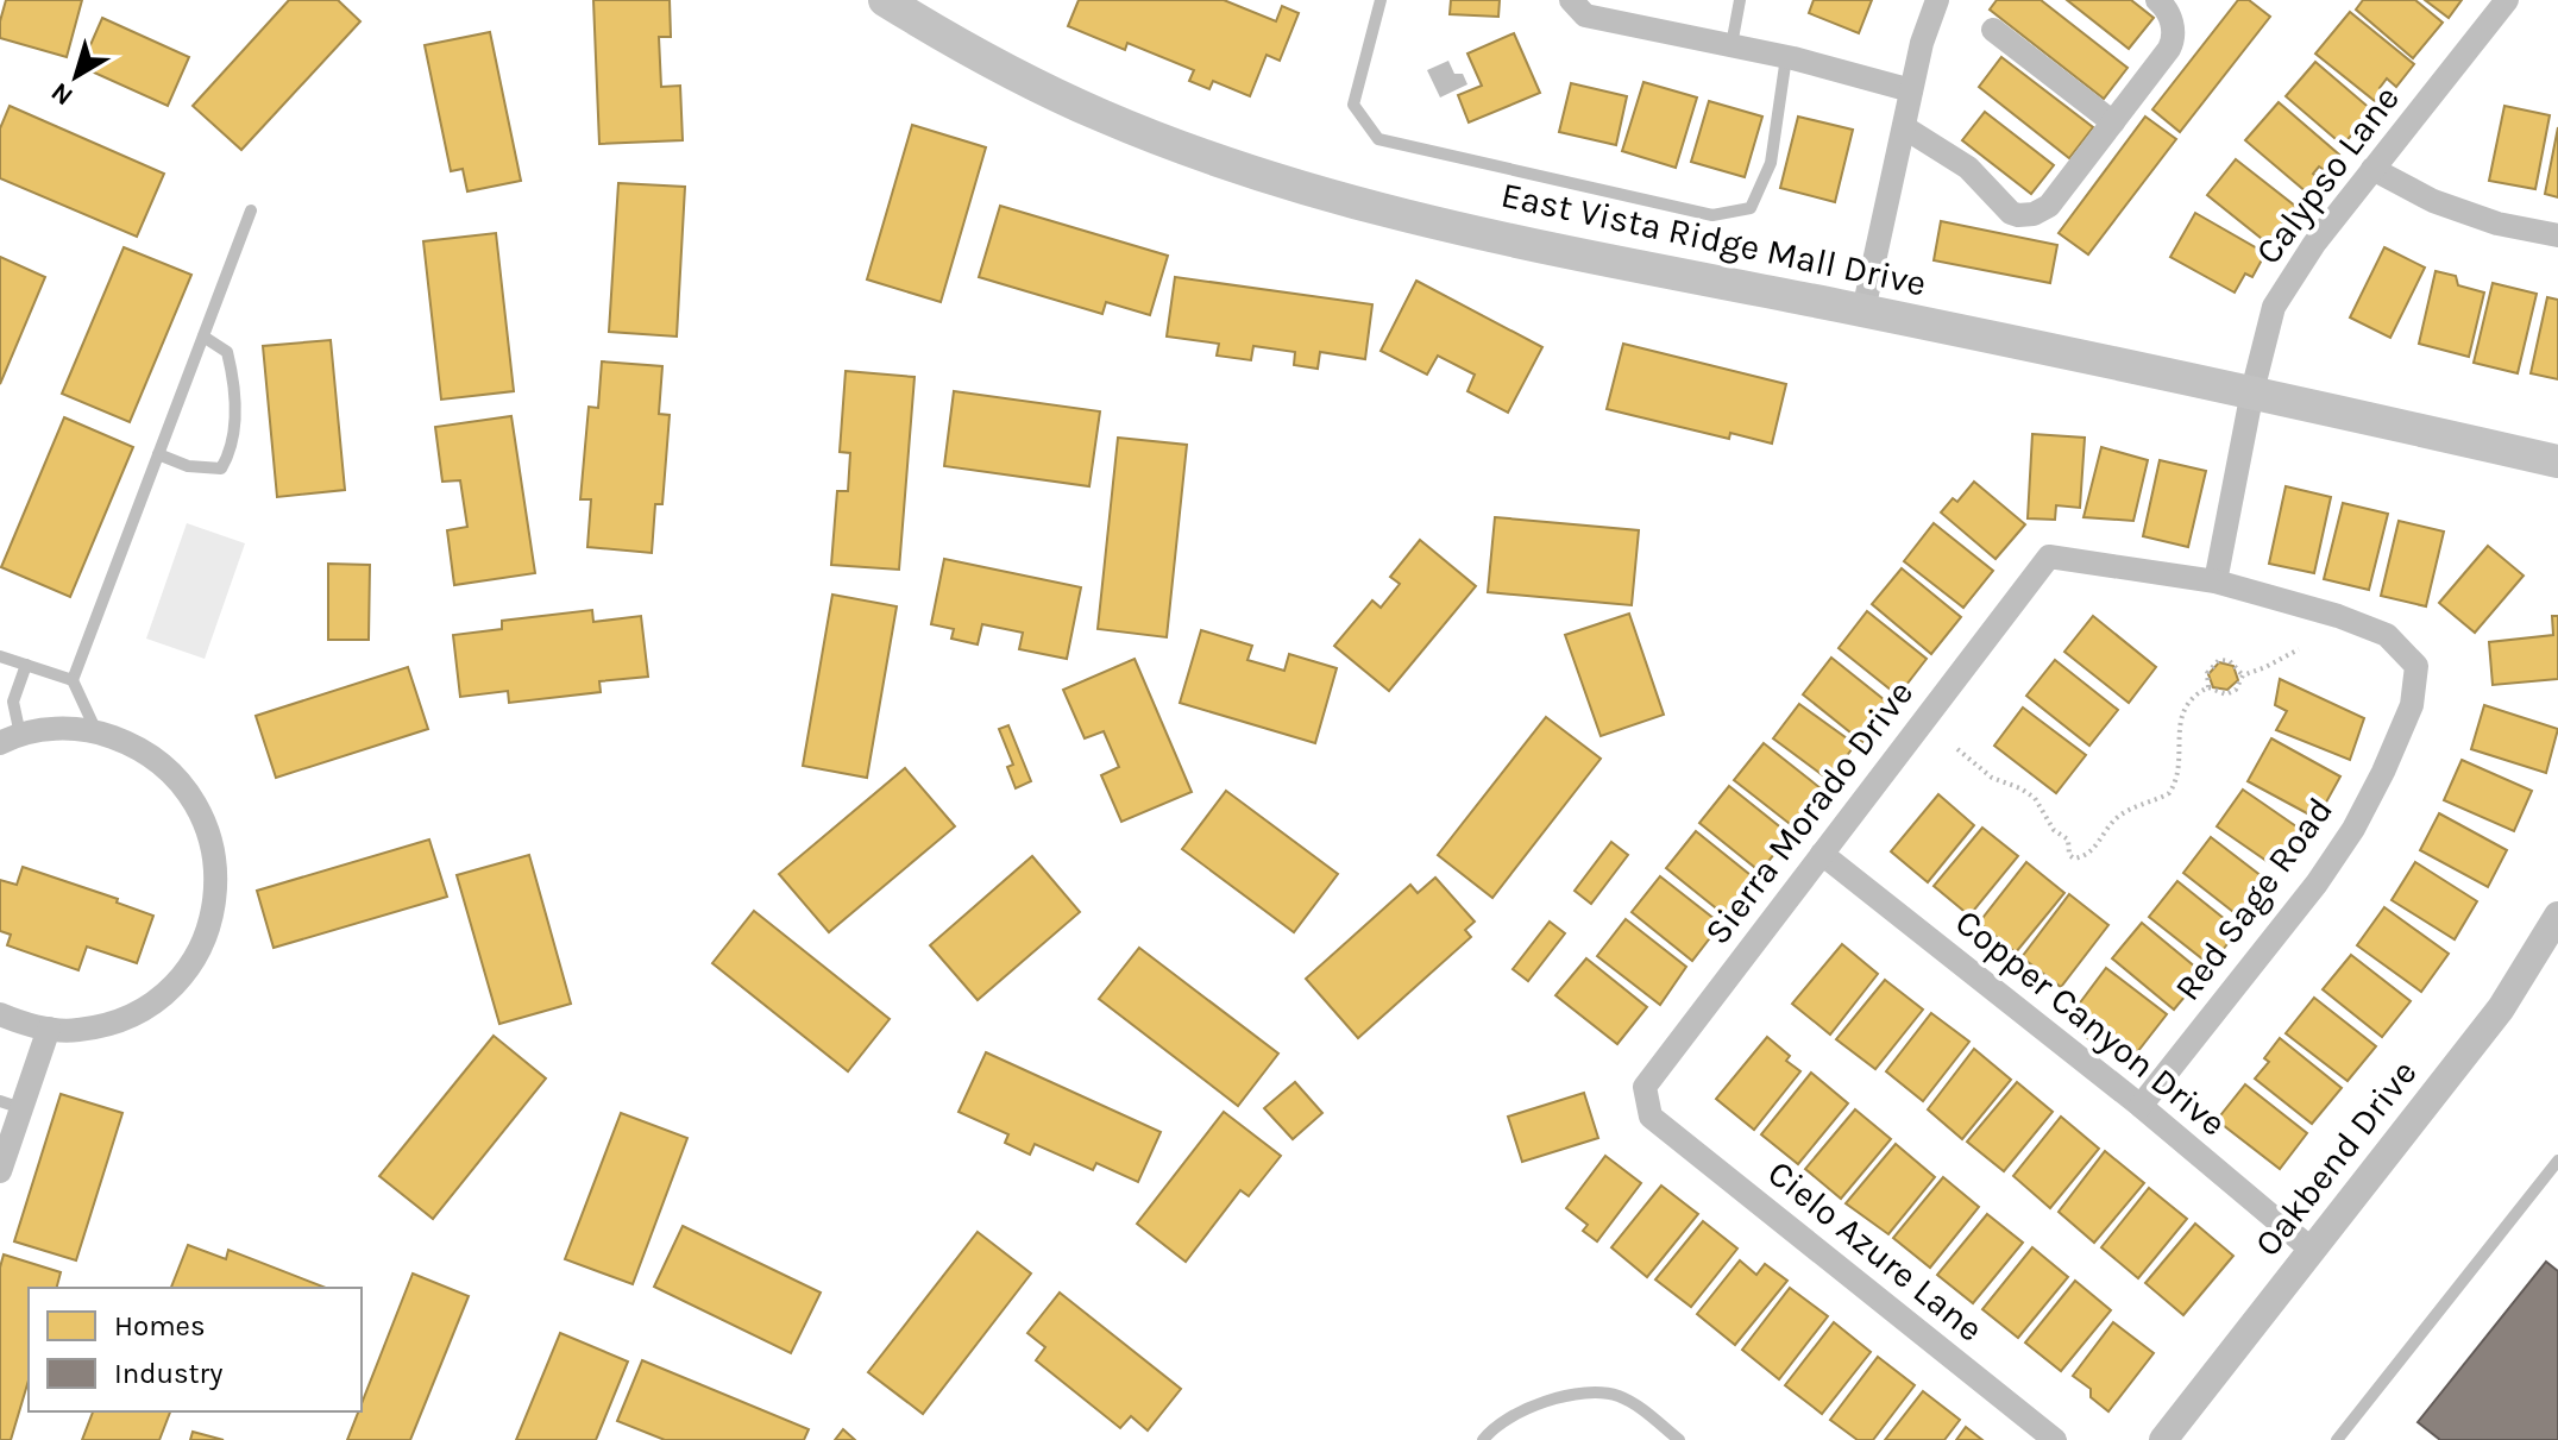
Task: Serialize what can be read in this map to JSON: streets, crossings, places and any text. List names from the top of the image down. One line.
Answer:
{"streets":{"main road":["East Vista Ridge Mall Drive"],"street":["Calypso Lane","Sierra Morado Drive","Red Sage Road","Copper Canyon Drive","Oakbend Drive","Cielo Azure Lane"]},"crossings":[["Calypso Lane","East Vista Ridge Mall Drive"],["Calypso Lane","Sierra Morado Drive"],["Calypso Lane","Red Sage Road"],["Sierra Morado Drive","Red Sage Road"],["Sierra Morado Drive","Copper Canyon Drive"],["Sierra Morado Drive","Cielo Azure Lane"],["Red Sage Road","Copper Canyon Drive"],["Copper Canyon Drive","Oakbend Drive"]],"legend":["Homes","Industry"],"north":"bottom left"}
